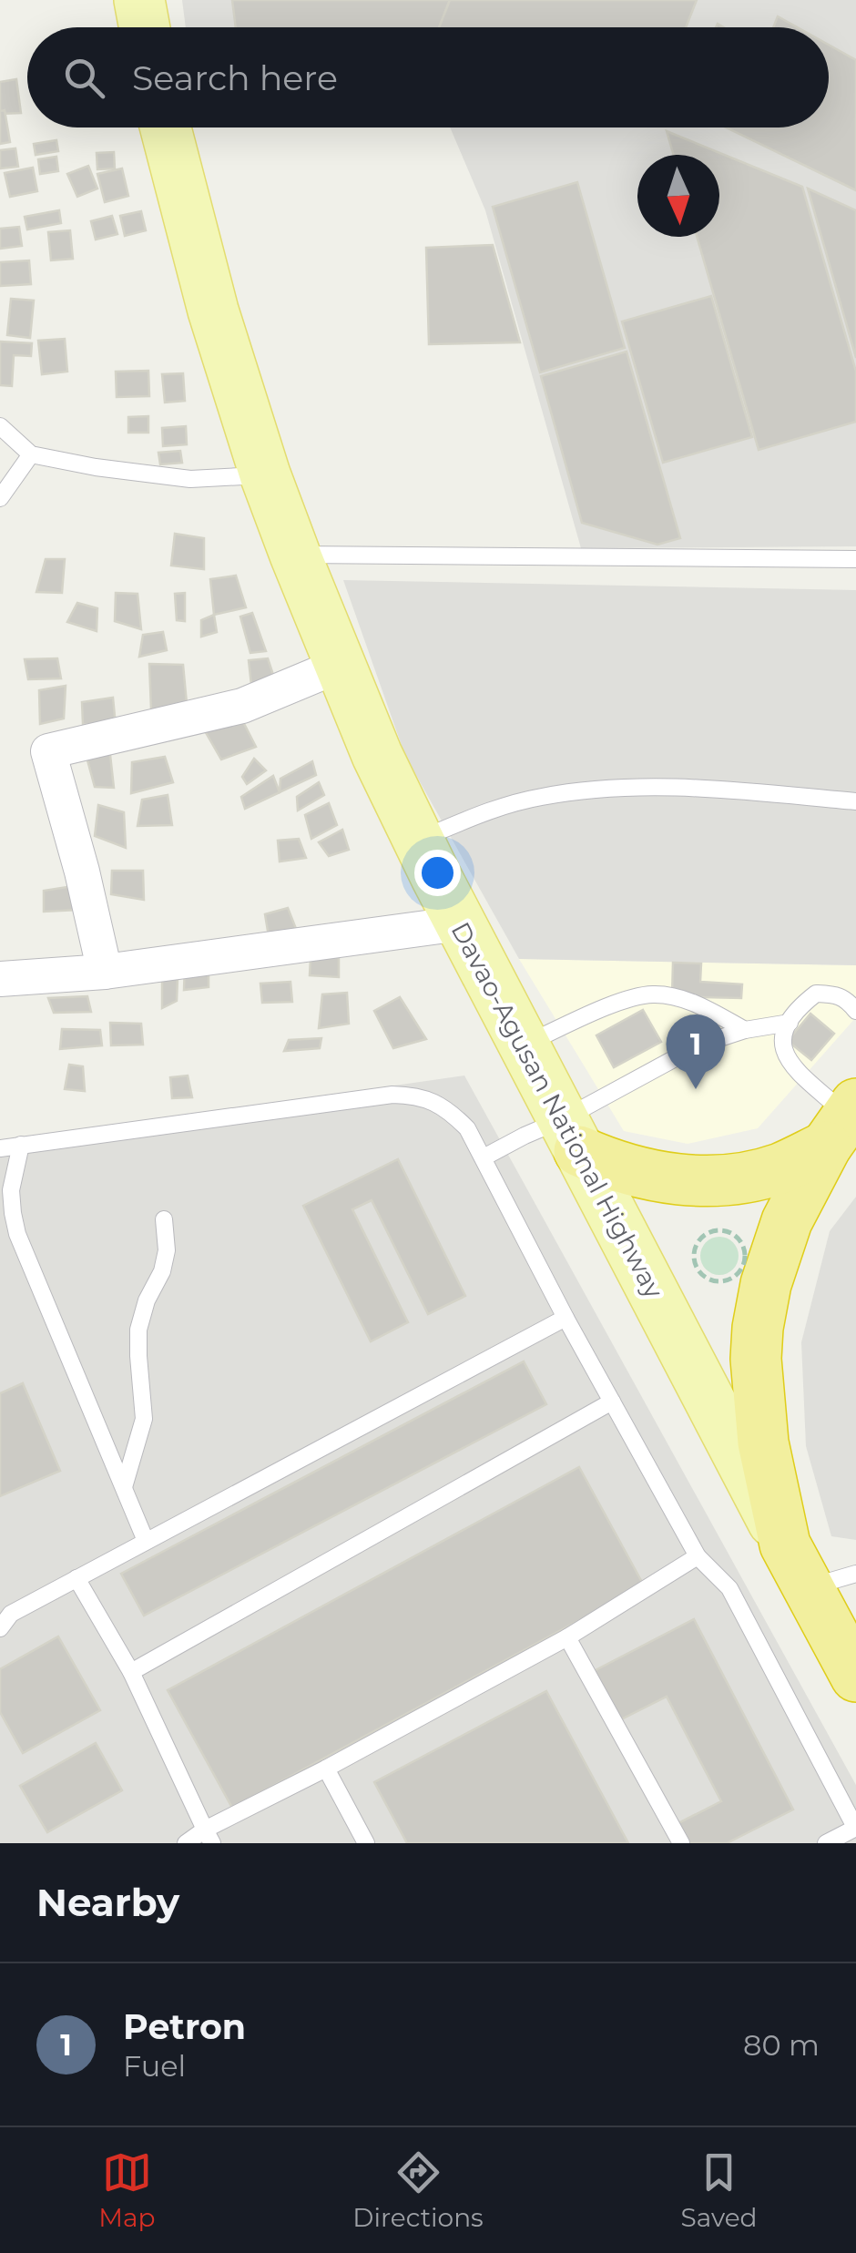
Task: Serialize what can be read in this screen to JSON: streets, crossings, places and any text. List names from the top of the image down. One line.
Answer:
{"streets":{"highway":["Davao-Agusan National Highway"]},"north":"bottom","page":{"search":"Search here","pins":"1","heading":"Nearby","list":[{"mark":"1","name":"Petron","note":"Fuel","value":"80 m"}],"nav":["Map","Directions","Saved"]}}
